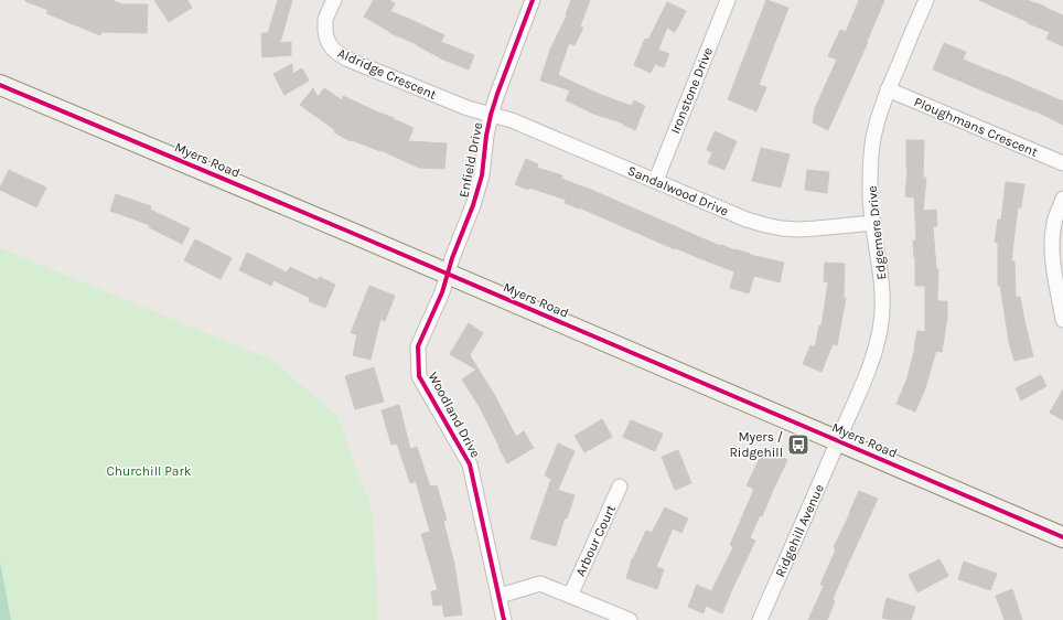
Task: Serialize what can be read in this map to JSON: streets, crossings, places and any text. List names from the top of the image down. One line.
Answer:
{"streets":{"main road":["Myers Road"],"street":["Aldridge Crescent","Ironstone Drive","Ploughmans Crescent","Enfield Drive","Sandalwood Drive","Edgemere Drive","Woodland Drive","Ridgehill Avenue","Arbour Court"]},"crossings":[["Aldridge Crescent","Enfield Drive"],["Aldridge Crescent","Sandalwood Drive"],["Ironstone Drive","Sandalwood Drive"],["Ploughmans Crescent","Edgemere Drive"],["Myers Road","Enfield Drive"],["Myers Road","Edgemere Drive"],["Myers Road","Woodland Drive"],["Myers Road","Ridgehill Avenue"],["Enfield Drive","Sandalwood Drive"],["Enfield Drive","Woodland Drive"],["Sandalwood Drive","Edgemere Drive"],["Edgemere Drive","Ridgehill Avenue"]],"parks":["Churchill Park"],"places":{"bus stop":["Myers / Ridgehill"]}}
